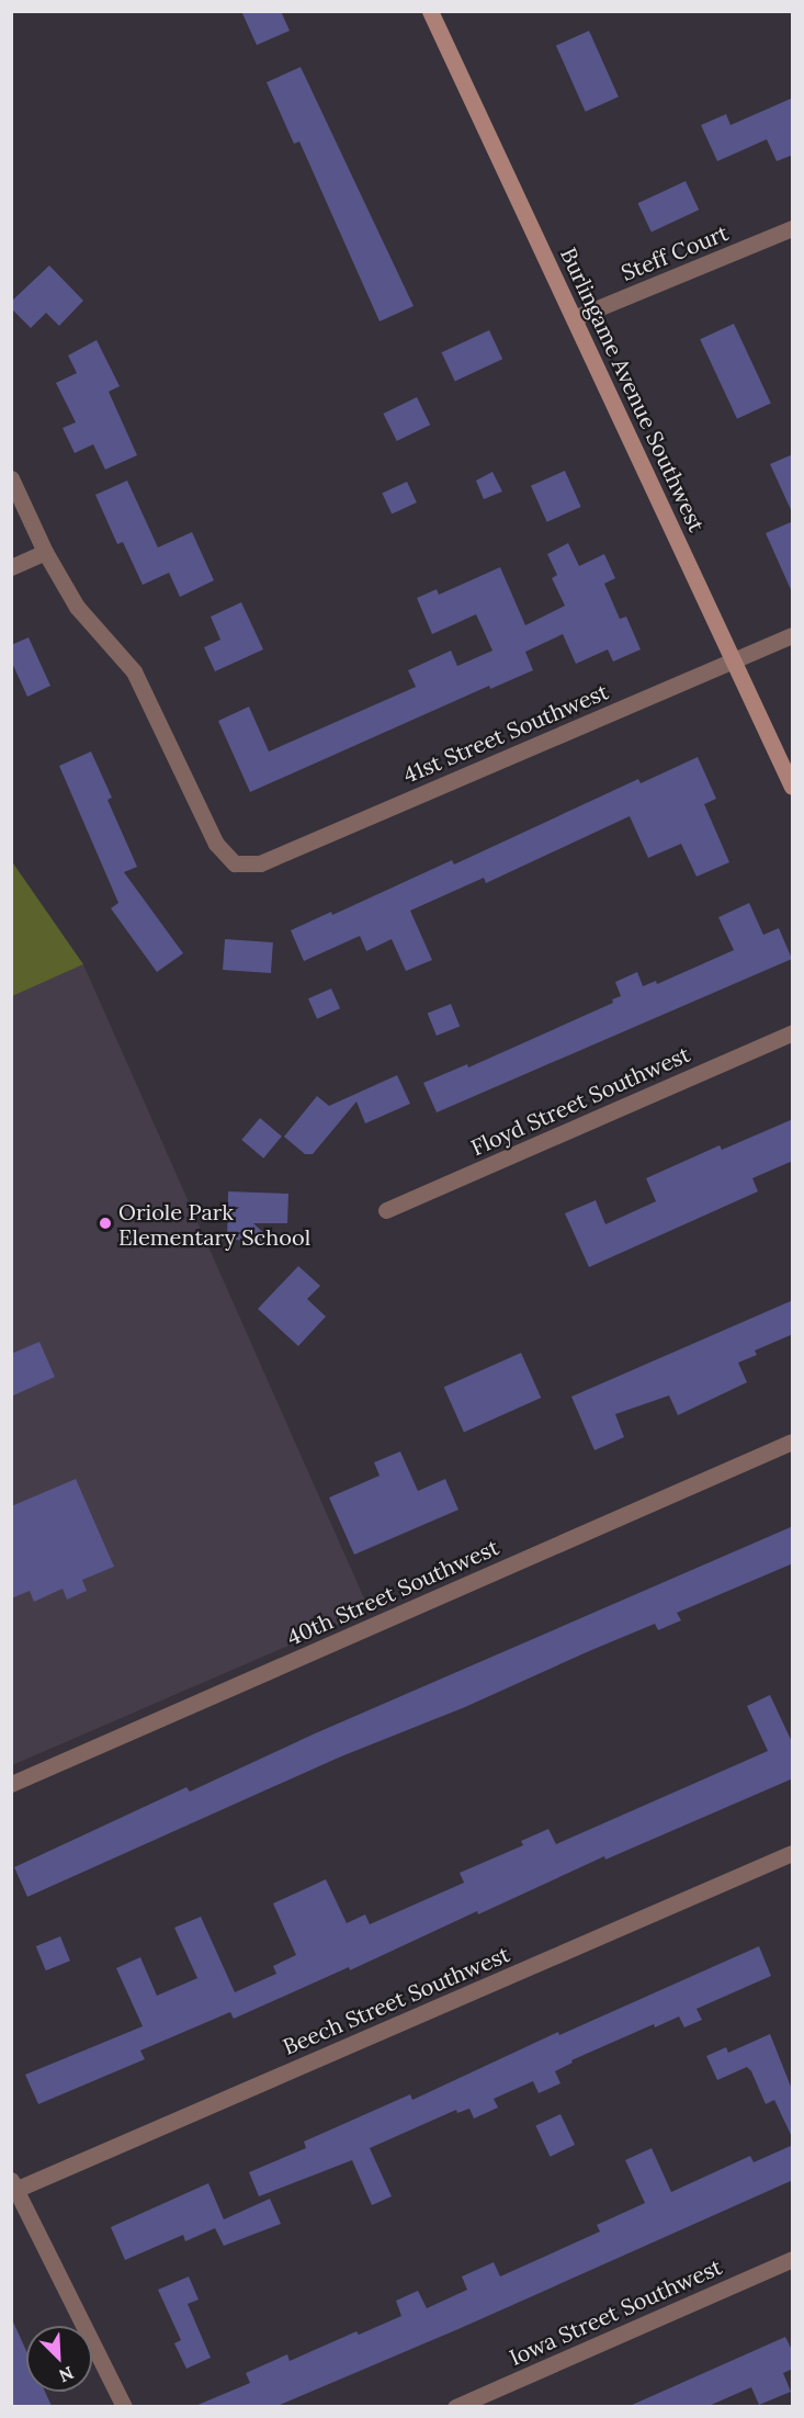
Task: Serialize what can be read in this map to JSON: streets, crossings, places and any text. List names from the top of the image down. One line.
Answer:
{"streets":{"street":["Steff Court","Burlingame Avenue Southwest","41st Street Southwest","Floyd Street Southwest","40th Street Southwest","Beech Street Southwest","Iowa Street Southwest"]},"crossings":[["Steff Court","Burlingame Avenue Southwest"],["Burlingame Avenue Southwest","41st Street Southwest"]],"places":["Oriole Park Elementary School"],"north":"bottom right"}
